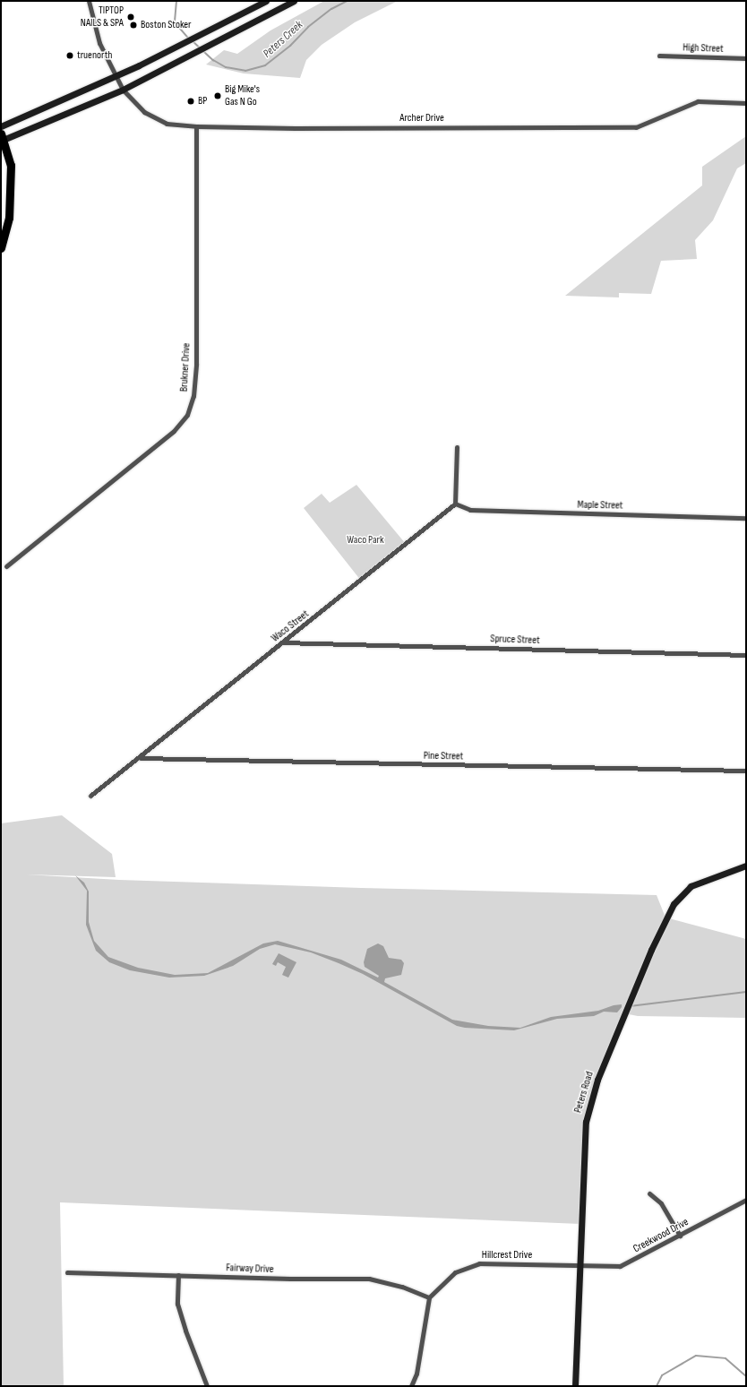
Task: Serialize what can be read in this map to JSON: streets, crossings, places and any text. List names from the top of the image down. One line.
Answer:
{"streets":{"main road":["Peters Road"],"street":["High Street","Archer Drive","Brukner Drive","Maple Street","Waco Street","Spruce Street","Pine Street","Creekwood Drive","Hillcrest Drive","Fairway Drive"]},"crossings":[["Archer Drive","Brukner Drive"],["Maple Street","Waco Street"],["Waco Street","Spruce Street"],["Waco Street","Pine Street"],["Peters Road","Creekwood Drive"],["Peters Road","Hillcrest Drive"],["Creekwood Drive","Hillcrest Drive"],["Hillcrest Drive","Fairway Drive"]],"water":["Peters Creek"],"parks":["Waco Park"],"places":["TIPTOP NAILS & SPA","Boston Stoker","truenorth","Big Mike's Gas N Go","BP"]}
